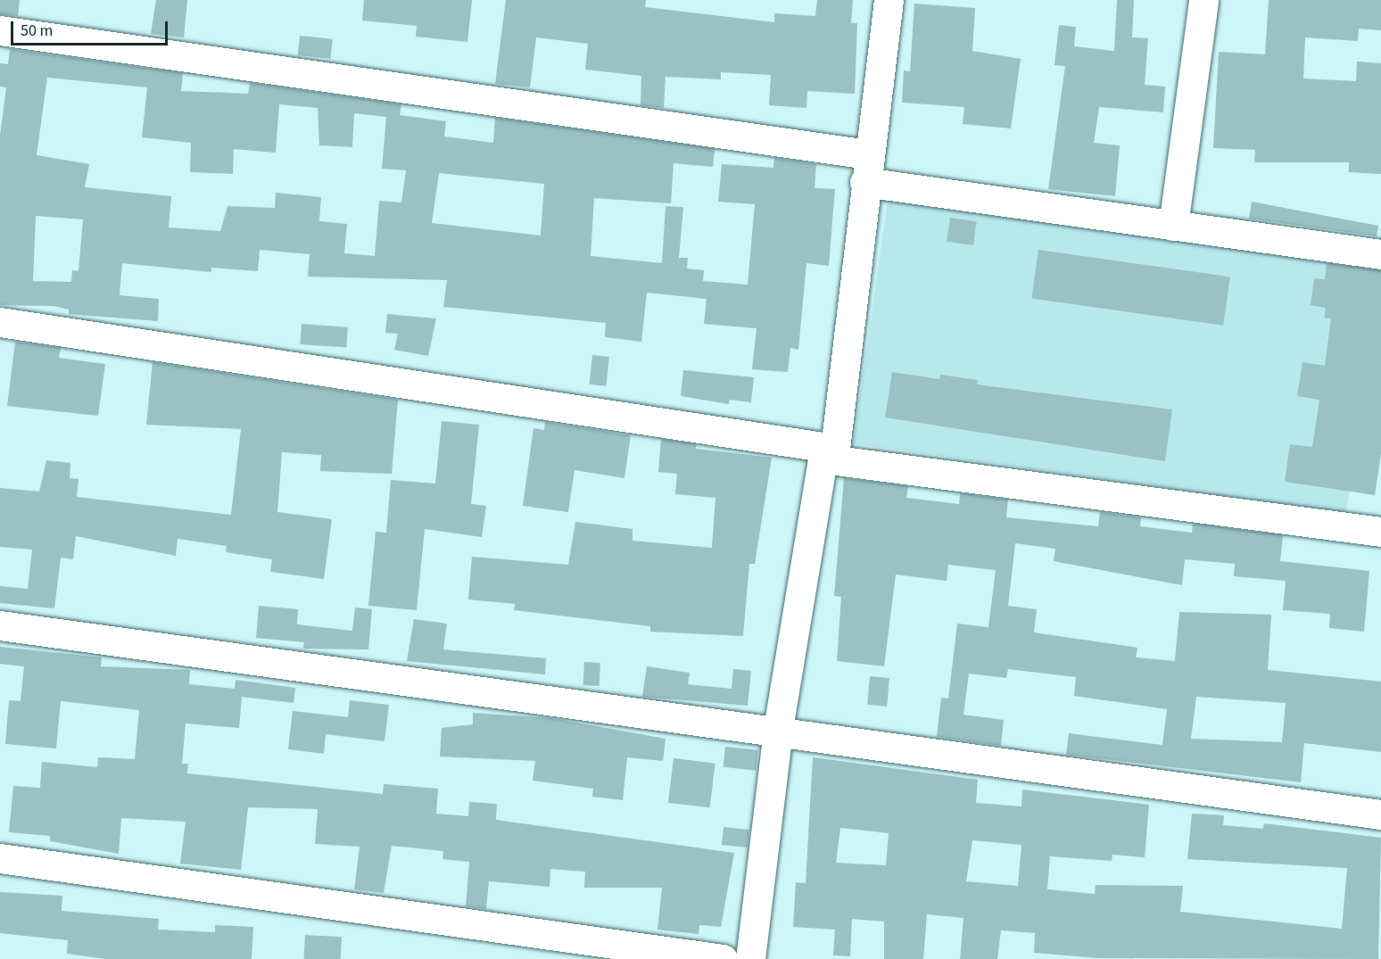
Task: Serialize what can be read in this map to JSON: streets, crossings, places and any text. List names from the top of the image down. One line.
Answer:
{"scale_bar":"50 m"}
